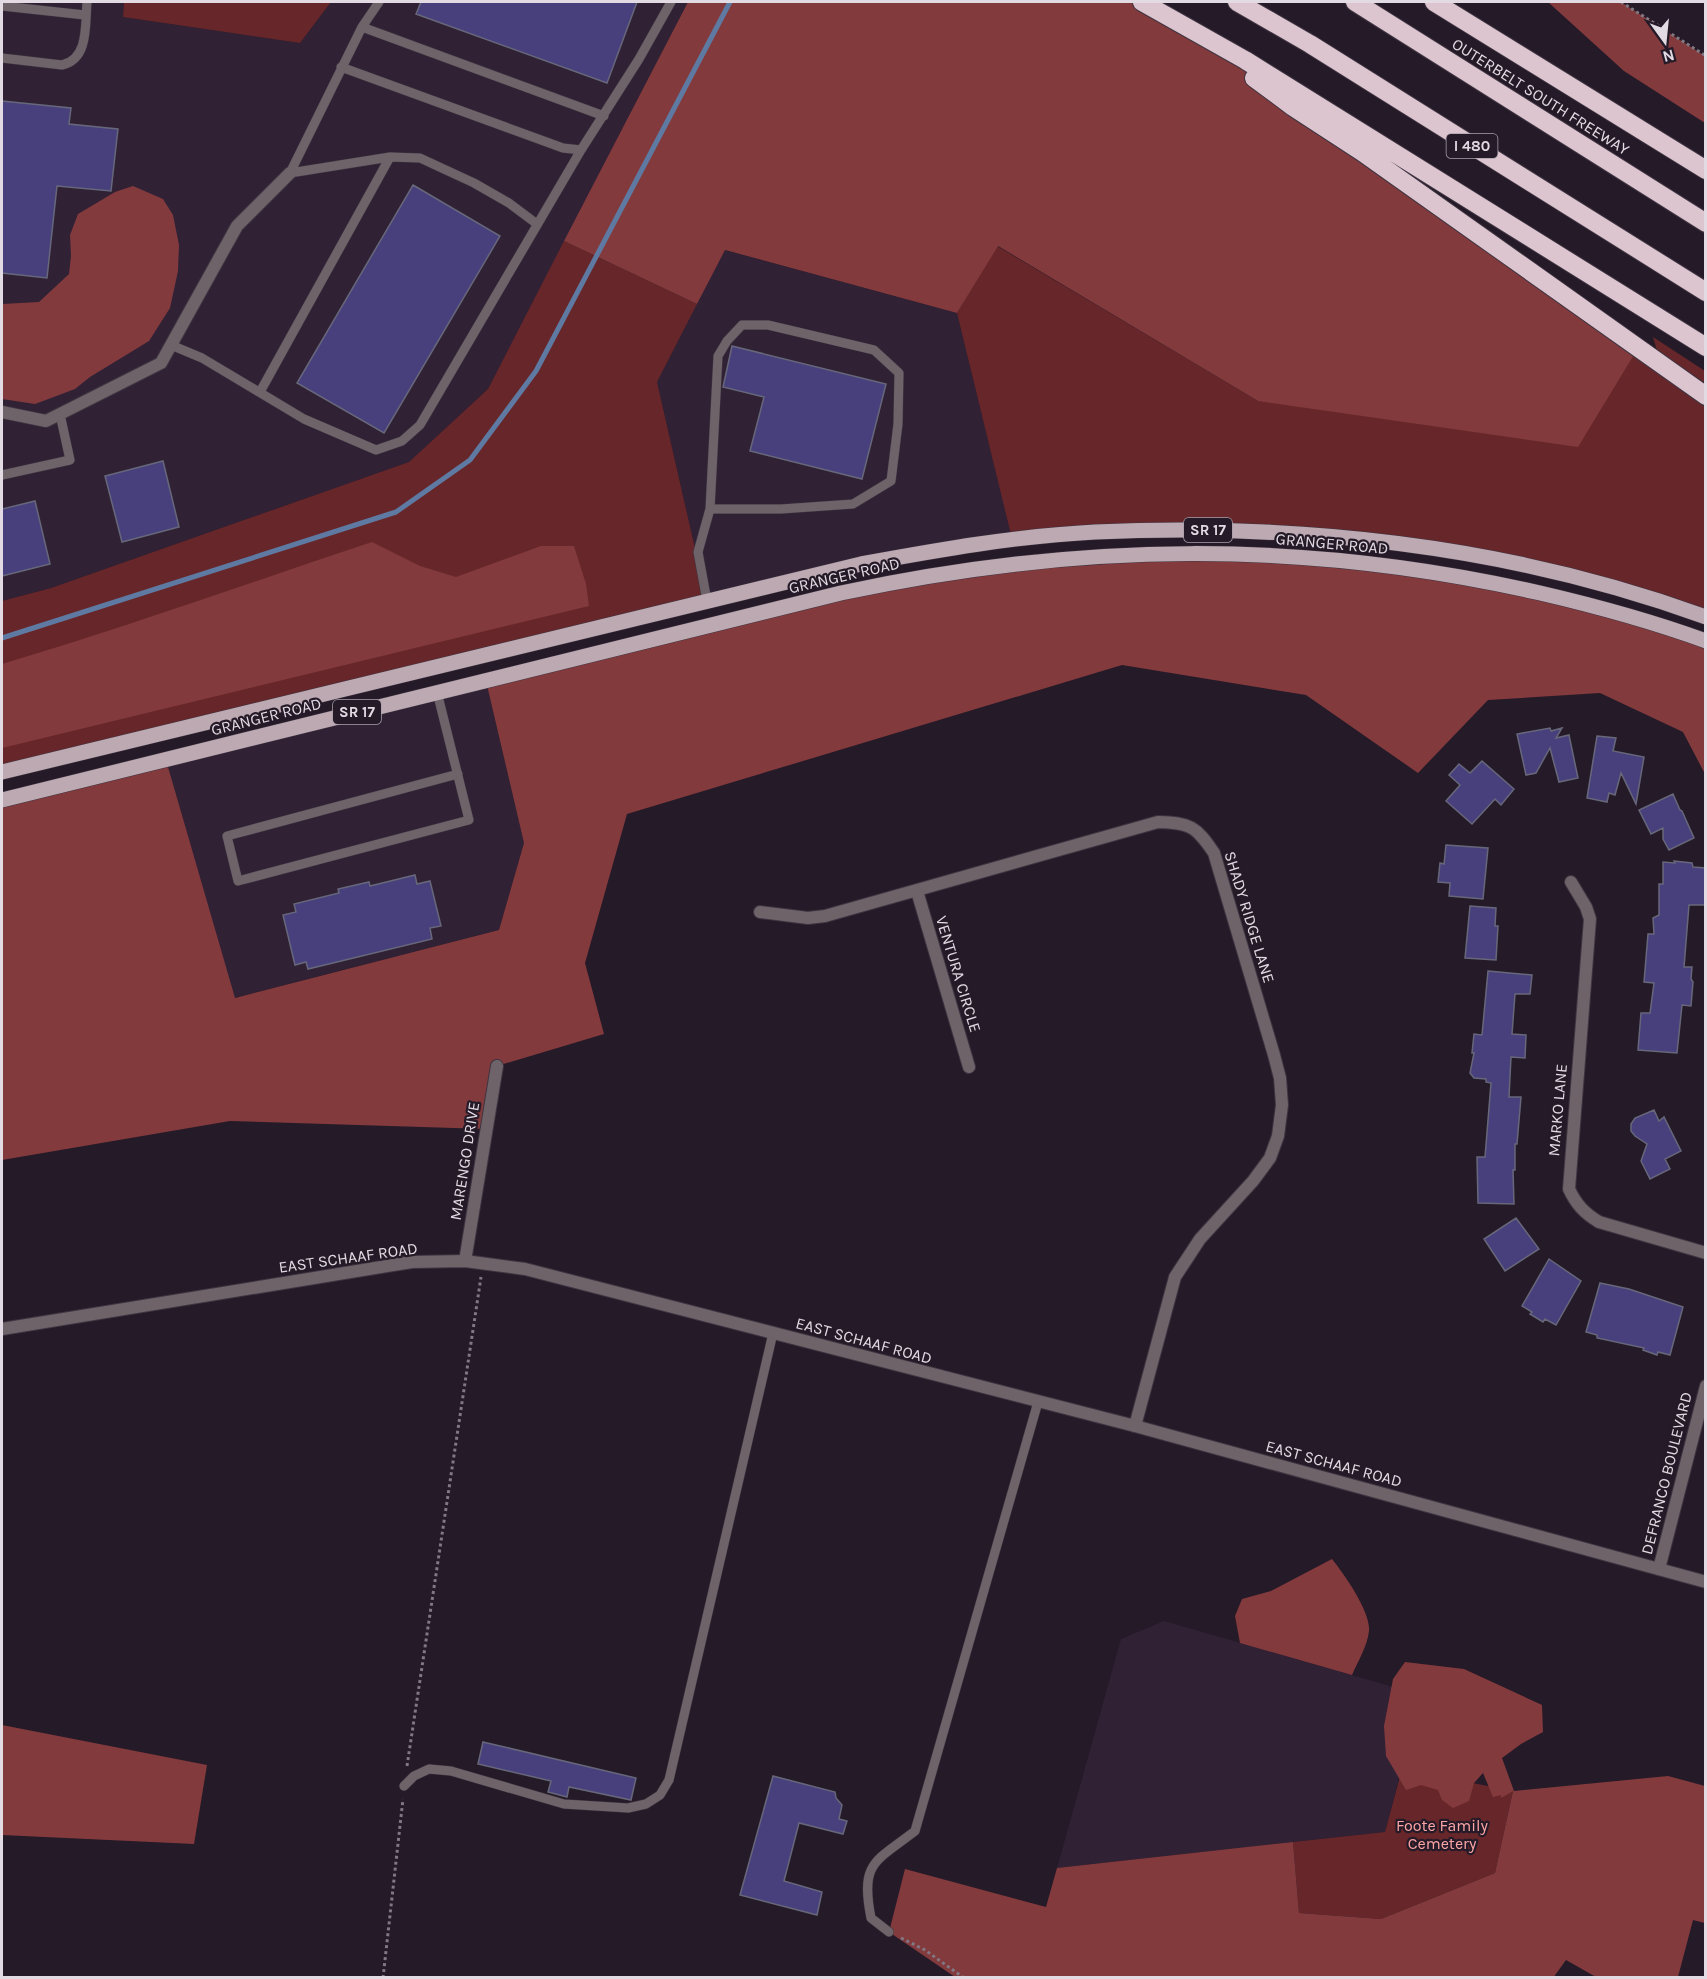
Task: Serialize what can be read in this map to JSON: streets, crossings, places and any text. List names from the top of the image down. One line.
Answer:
{"streets":{"highway":["OUTERBELT SOUTH FREEWAY","I 480"],"main road":["SR 17","GRANGER ROAD"],"street":["SHADY RIDGE LANE","VENTURA CIRCLE","MARKO LANE","MARENGO DRIVE","EAST SCHAAF ROAD","DEFRANCO BOULEVARD"]},"crossings":[["SHADY RIDGE LANE","VENTURA CIRCLE"],["SHADY RIDGE LANE","EAST SCHAAF ROAD"],["MARENGO DRIVE","EAST SCHAAF ROAD"],["EAST SCHAAF ROAD","DEFRANCO BOULEVARD"]],"parks":["Foote Family Cemetery"],"north":"bottom"}
